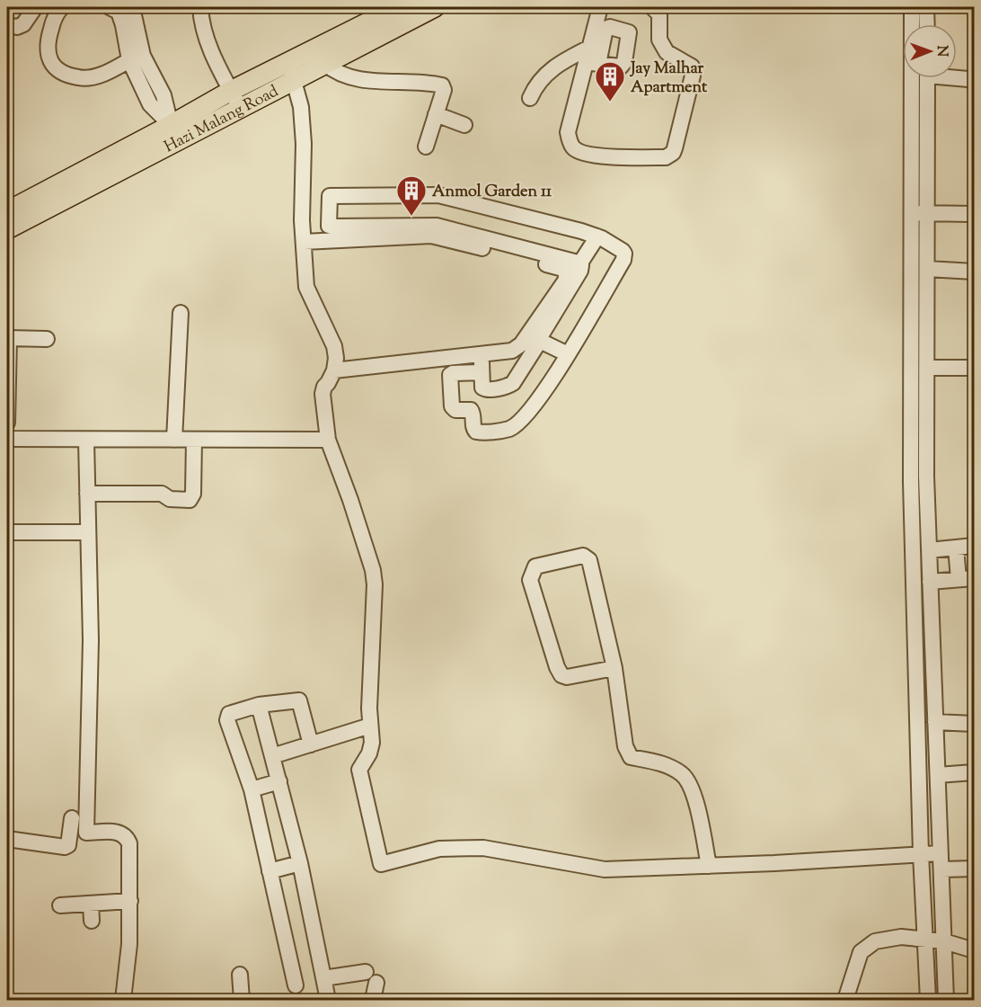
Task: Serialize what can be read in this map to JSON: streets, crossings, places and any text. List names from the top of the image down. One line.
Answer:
{"streets":{"main road":["Hazi Malang Road"]},"places":{"building":["Jay Malhar Apartment","Anmol Garden 11"]},"north":"right"}
